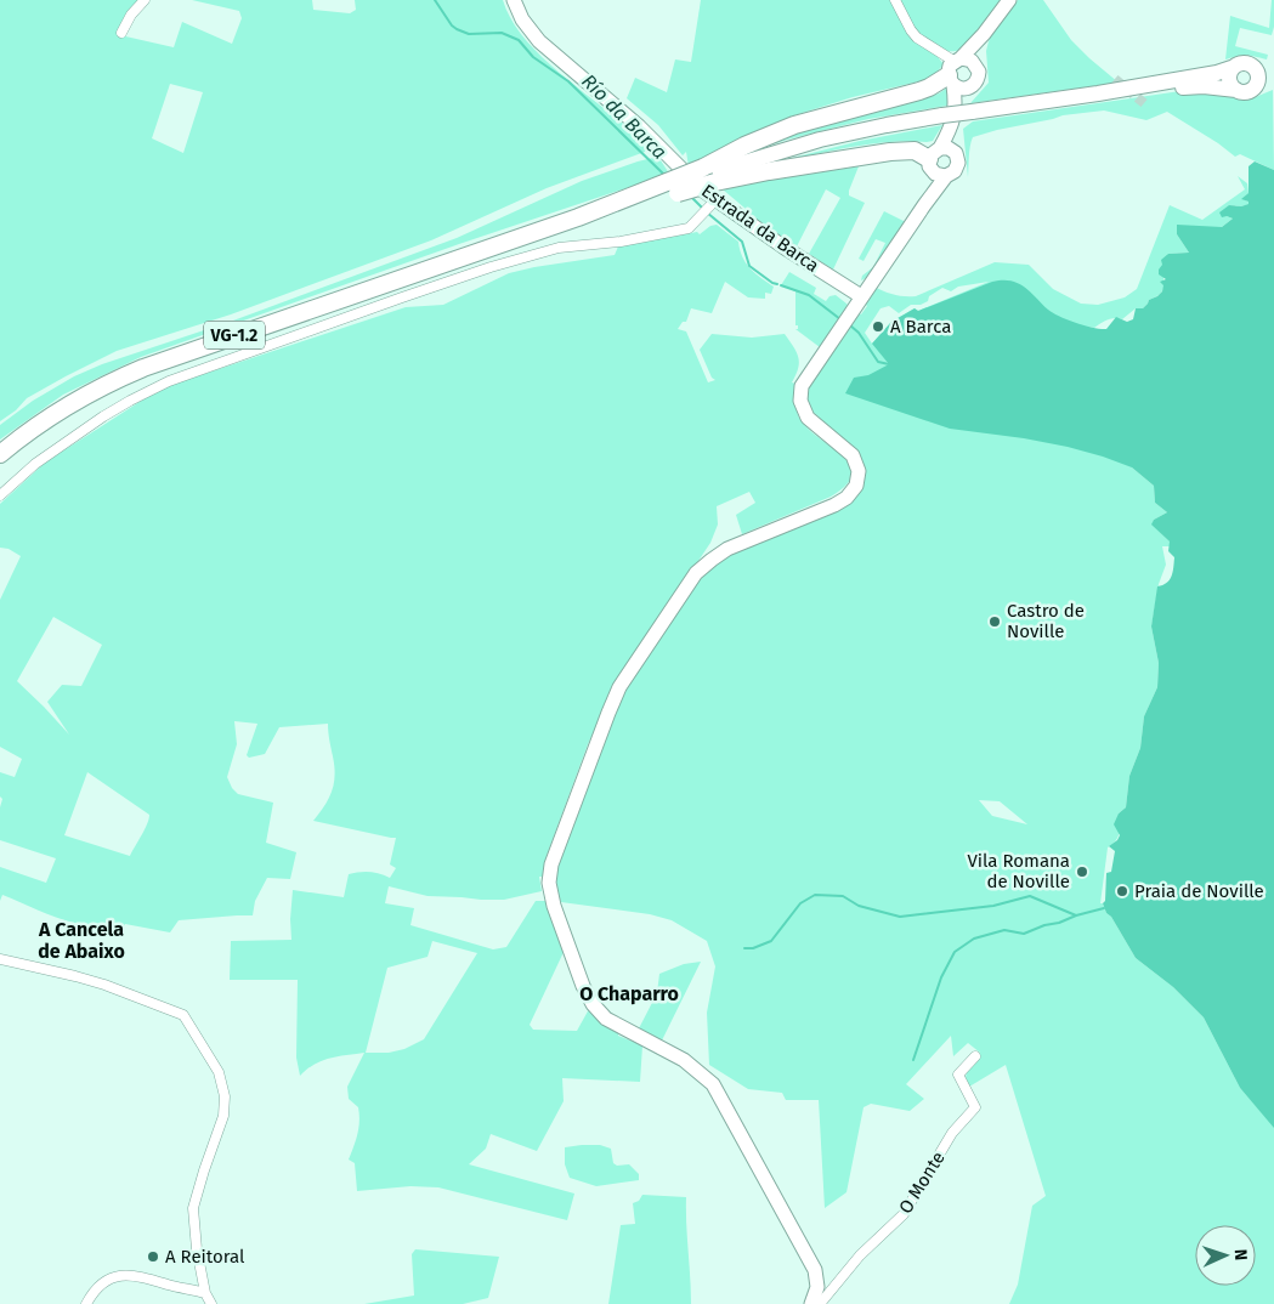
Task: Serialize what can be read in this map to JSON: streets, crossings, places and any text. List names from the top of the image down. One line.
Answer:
{"streets":{"highway":["VG-1.2"],"street":["Estrada da Barca","O Monte"]},"districts":["A Cancela de Abaixo","O Chaparro"],"water":["Río da Barca"],"places":["A Barca","Castro de Noville","Vila Romana de Noville","Praia de Noville","A Reitoral"],"north":"right"}
